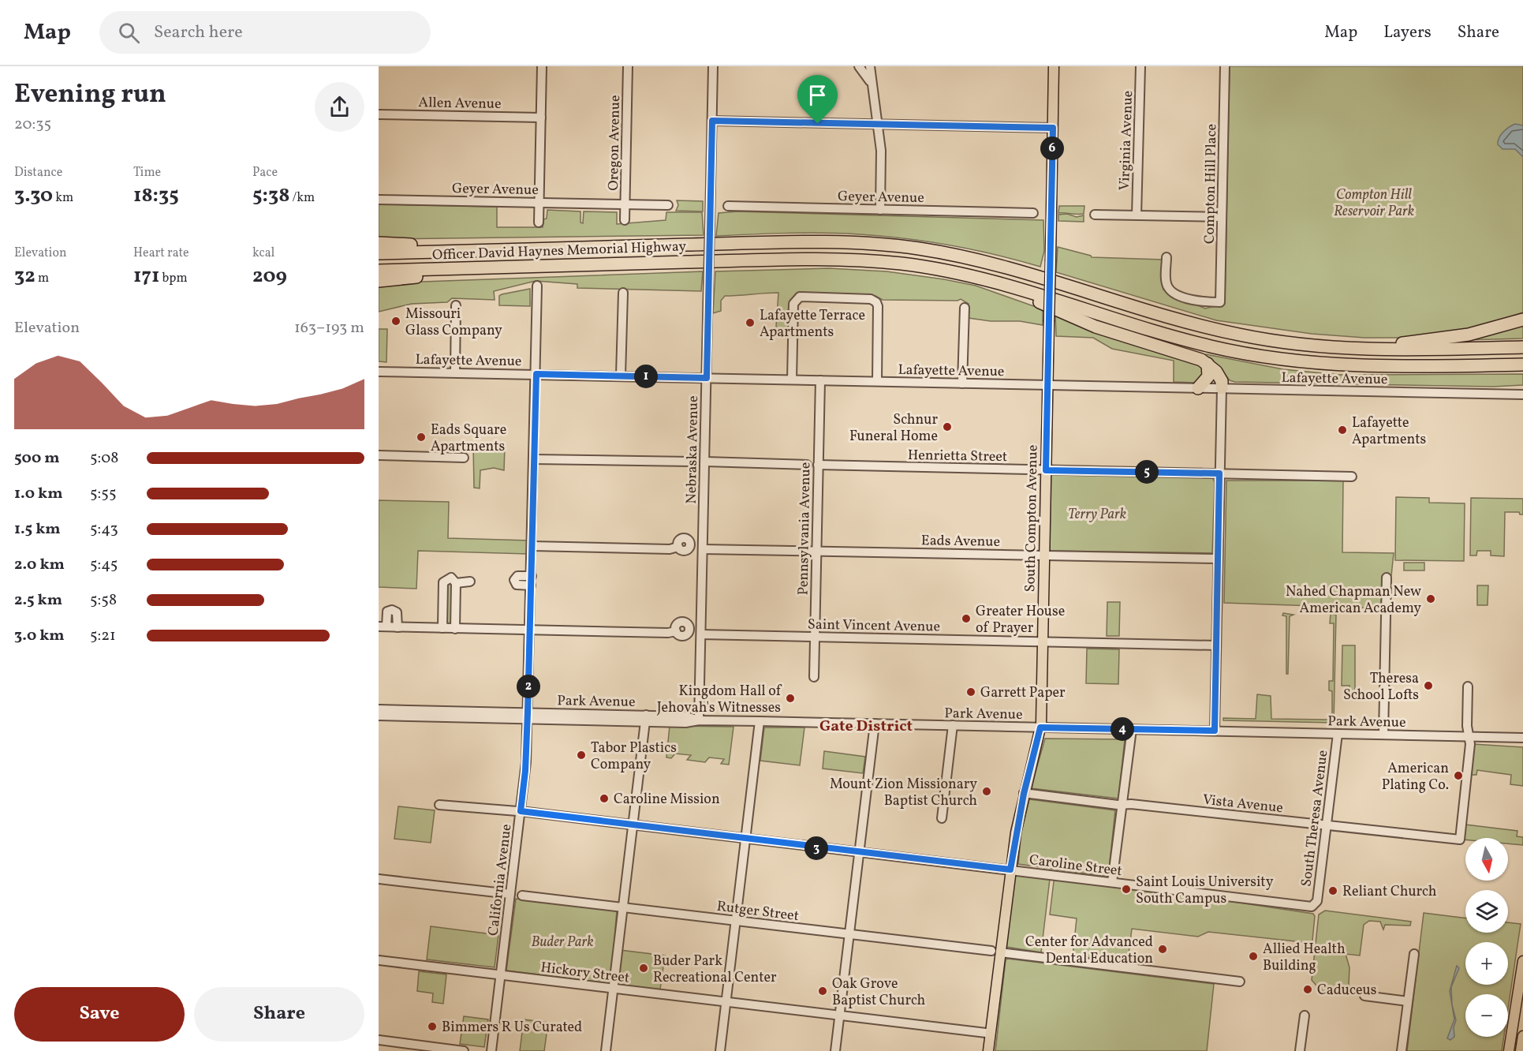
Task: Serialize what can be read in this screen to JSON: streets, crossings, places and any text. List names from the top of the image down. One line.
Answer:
{"streets":{"highway":["Officer David Haynes Memorial Highway"],"main road":["South Compton Avenue"],"street":["Allen Avenue","Virginia Avenue","Oregon Avenue","Compton Hill Place","Geyer Avenue","Lafayette Avenue","Nebraska Avenue","Henrietta Street","Pennsylvania Avenue","Eads Avenue","Saint Vincent Avenue","Park Avenue","Vista Avenue","South Theresa Avenue","Caroline Street","California Avenue","Rutger Street","Hickory Street"]},"crossings":[["Oregon Avenue","Geyer Avenue"],["Lafayette Avenue","Nebraska Avenue"],["Lafayette Avenue","South Compton Avenue"],["Lafayette Avenue","Pennsylvania Avenue"],["Lafayette Avenue","California Avenue"],["Nebraska Avenue","Eads Avenue"],["Nebraska Avenue","Saint Vincent Avenue"],["Nebraska Avenue","Park Avenue"],["Henrietta Street","South Compton Avenue"],["Henrietta Street","Pennsylvania Avenue"],["South Compton Avenue","Eads Avenue"],["South Compton Avenue","Saint Vincent Avenue"],["South Compton Avenue","Park Avenue"],["South Compton Avenue","Vista Avenue"],["South Compton Avenue","Caroline Street"],["South Compton Avenue","Rutger Street"],["Pennsylvania Avenue","Eads Avenue"],["Pennsylvania Avenue","Saint Vincent Avenue"],["Park Avenue","Vista Avenue"],["Park Avenue","South Theresa Avenue"],["Park Avenue","California Avenue"],["Vista Avenue","South Theresa Avenue"],["South Theresa Avenue","Caroline Street"],["Caroline Street","California Avenue"],["California Avenue","Hickory Street"]],"districts":["Gate District"],"parks":["Compton Hill Reservoir Park","Terry Park","Buder Park"],"places":["Missouri Glass Company","Lafayette Terrace Apartments","Schnur Funeral Home","Lafayette Apartments","Eads Square Apartments","Nahed Chapman New American Academy","Greater House of Prayer","Theresa School Lofts","Garrett Paper","Kingdom Hall of Jehovah's Witnesses","Tabor Plastics Company","American Plating Co.","Mount Zion Missionary Baptist Church","Caroline Mission","Saint Louis University South Campus","Reliant Church","Center for Advanced Dental Education","Allied Health Building","Buder Park Recreational Center","Caduceus","Oak Grove Baptist Church","Bimmers R Us Curated"],"north":"bottom","page":{"header":"Map","search":"Search here","nav":["Map","Layers","Share"],"heading":["Evening run","20:35"],"pins":["6","1","5","2","4","3"],"stats":[["Distance","3.30 km"],["Time","18:35"],["Pace","5:38 /km"],["Elevation","32 m"],["Heart rate","171 bpm"],["kcal","209"]],"chart":["Elevation","163–193 m"],"list":[{"name":"500 m","note":"5:08"},{"name":"1.0 km","note":"5:55"},{"name":"1.5 km","note":"5:43"},{"name":"2.0 km","note":"5:45"},{"name":"2.5 km","note":"5:58"},{"name":"3.0 km","note":"5:21"}],"map_buttons":["+","−"],"buttons":["Save","Share"]}}
